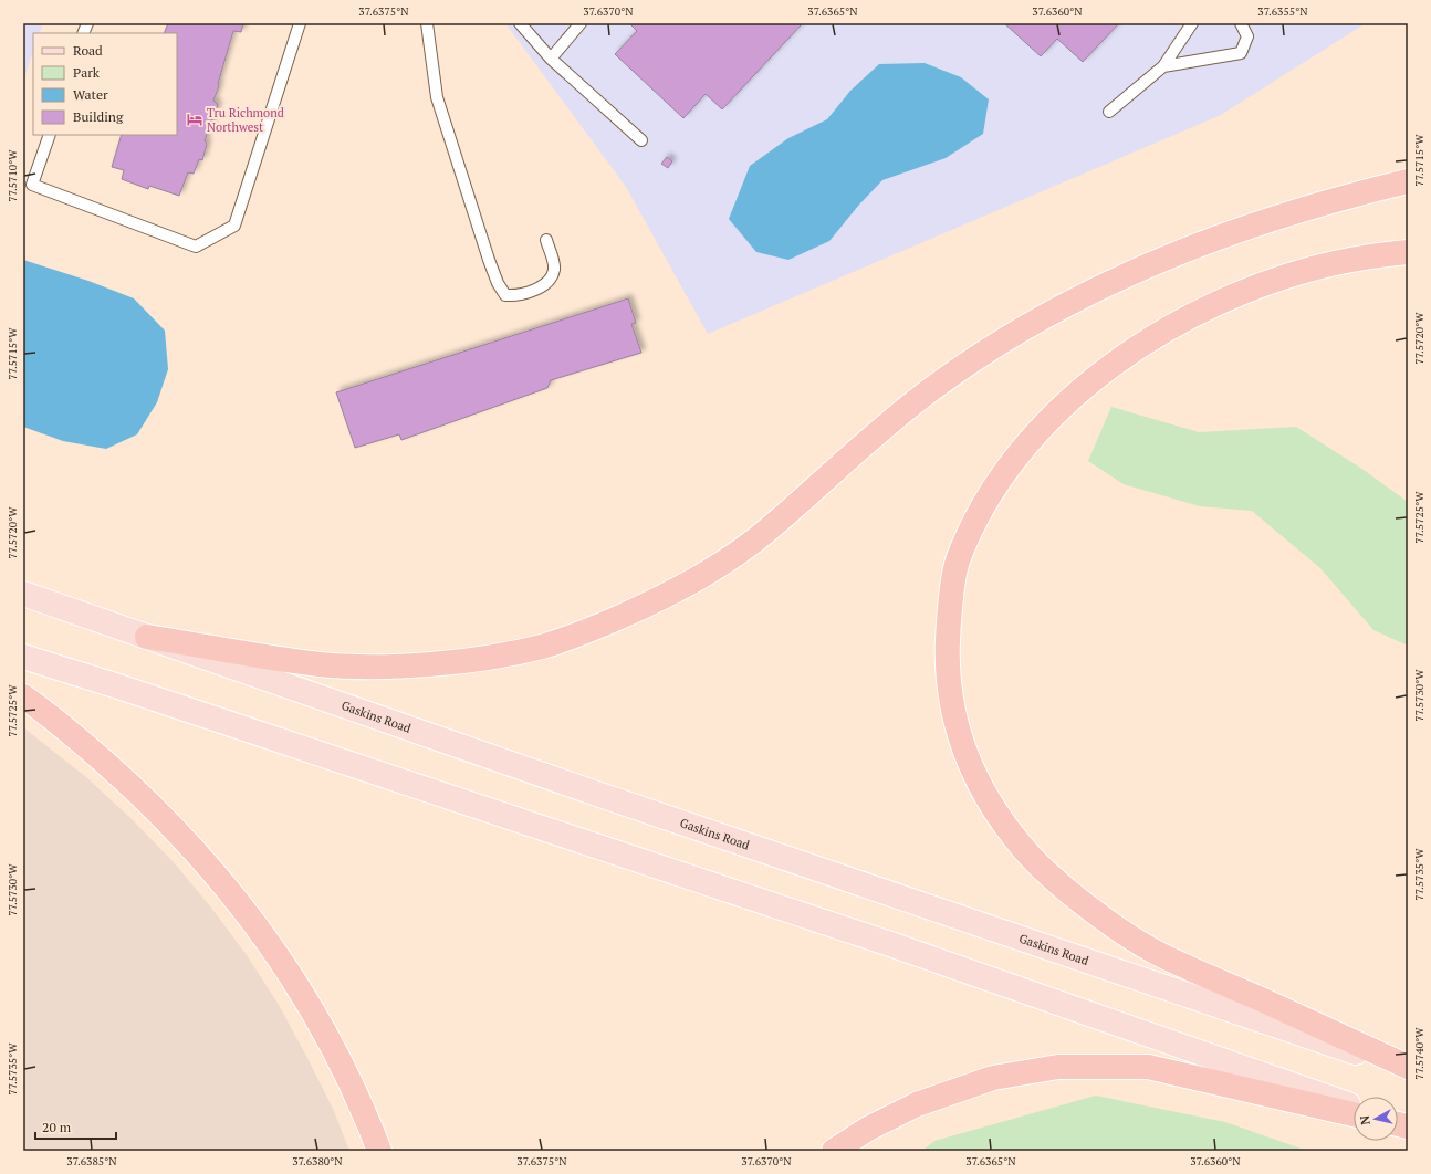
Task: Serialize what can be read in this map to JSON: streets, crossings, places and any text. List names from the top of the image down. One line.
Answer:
{"streets":{"main road":["Gaskins Road"]},"places":{"hotel":["Tru Richmond Northwest"]},"legend":["Road","Park","Water","Building"],"scale_bar":"20 m","north":"left","coordinates":["37.6375°N","37.6370°N","37.6365°N","37.6360°N","37.6355°N","77.5715°W","77.5710°W","77.5720°W","77.5725°W","77.5730°W","77.5735°W","77.5740°W","37.6385°N","37.6380°N"]}
